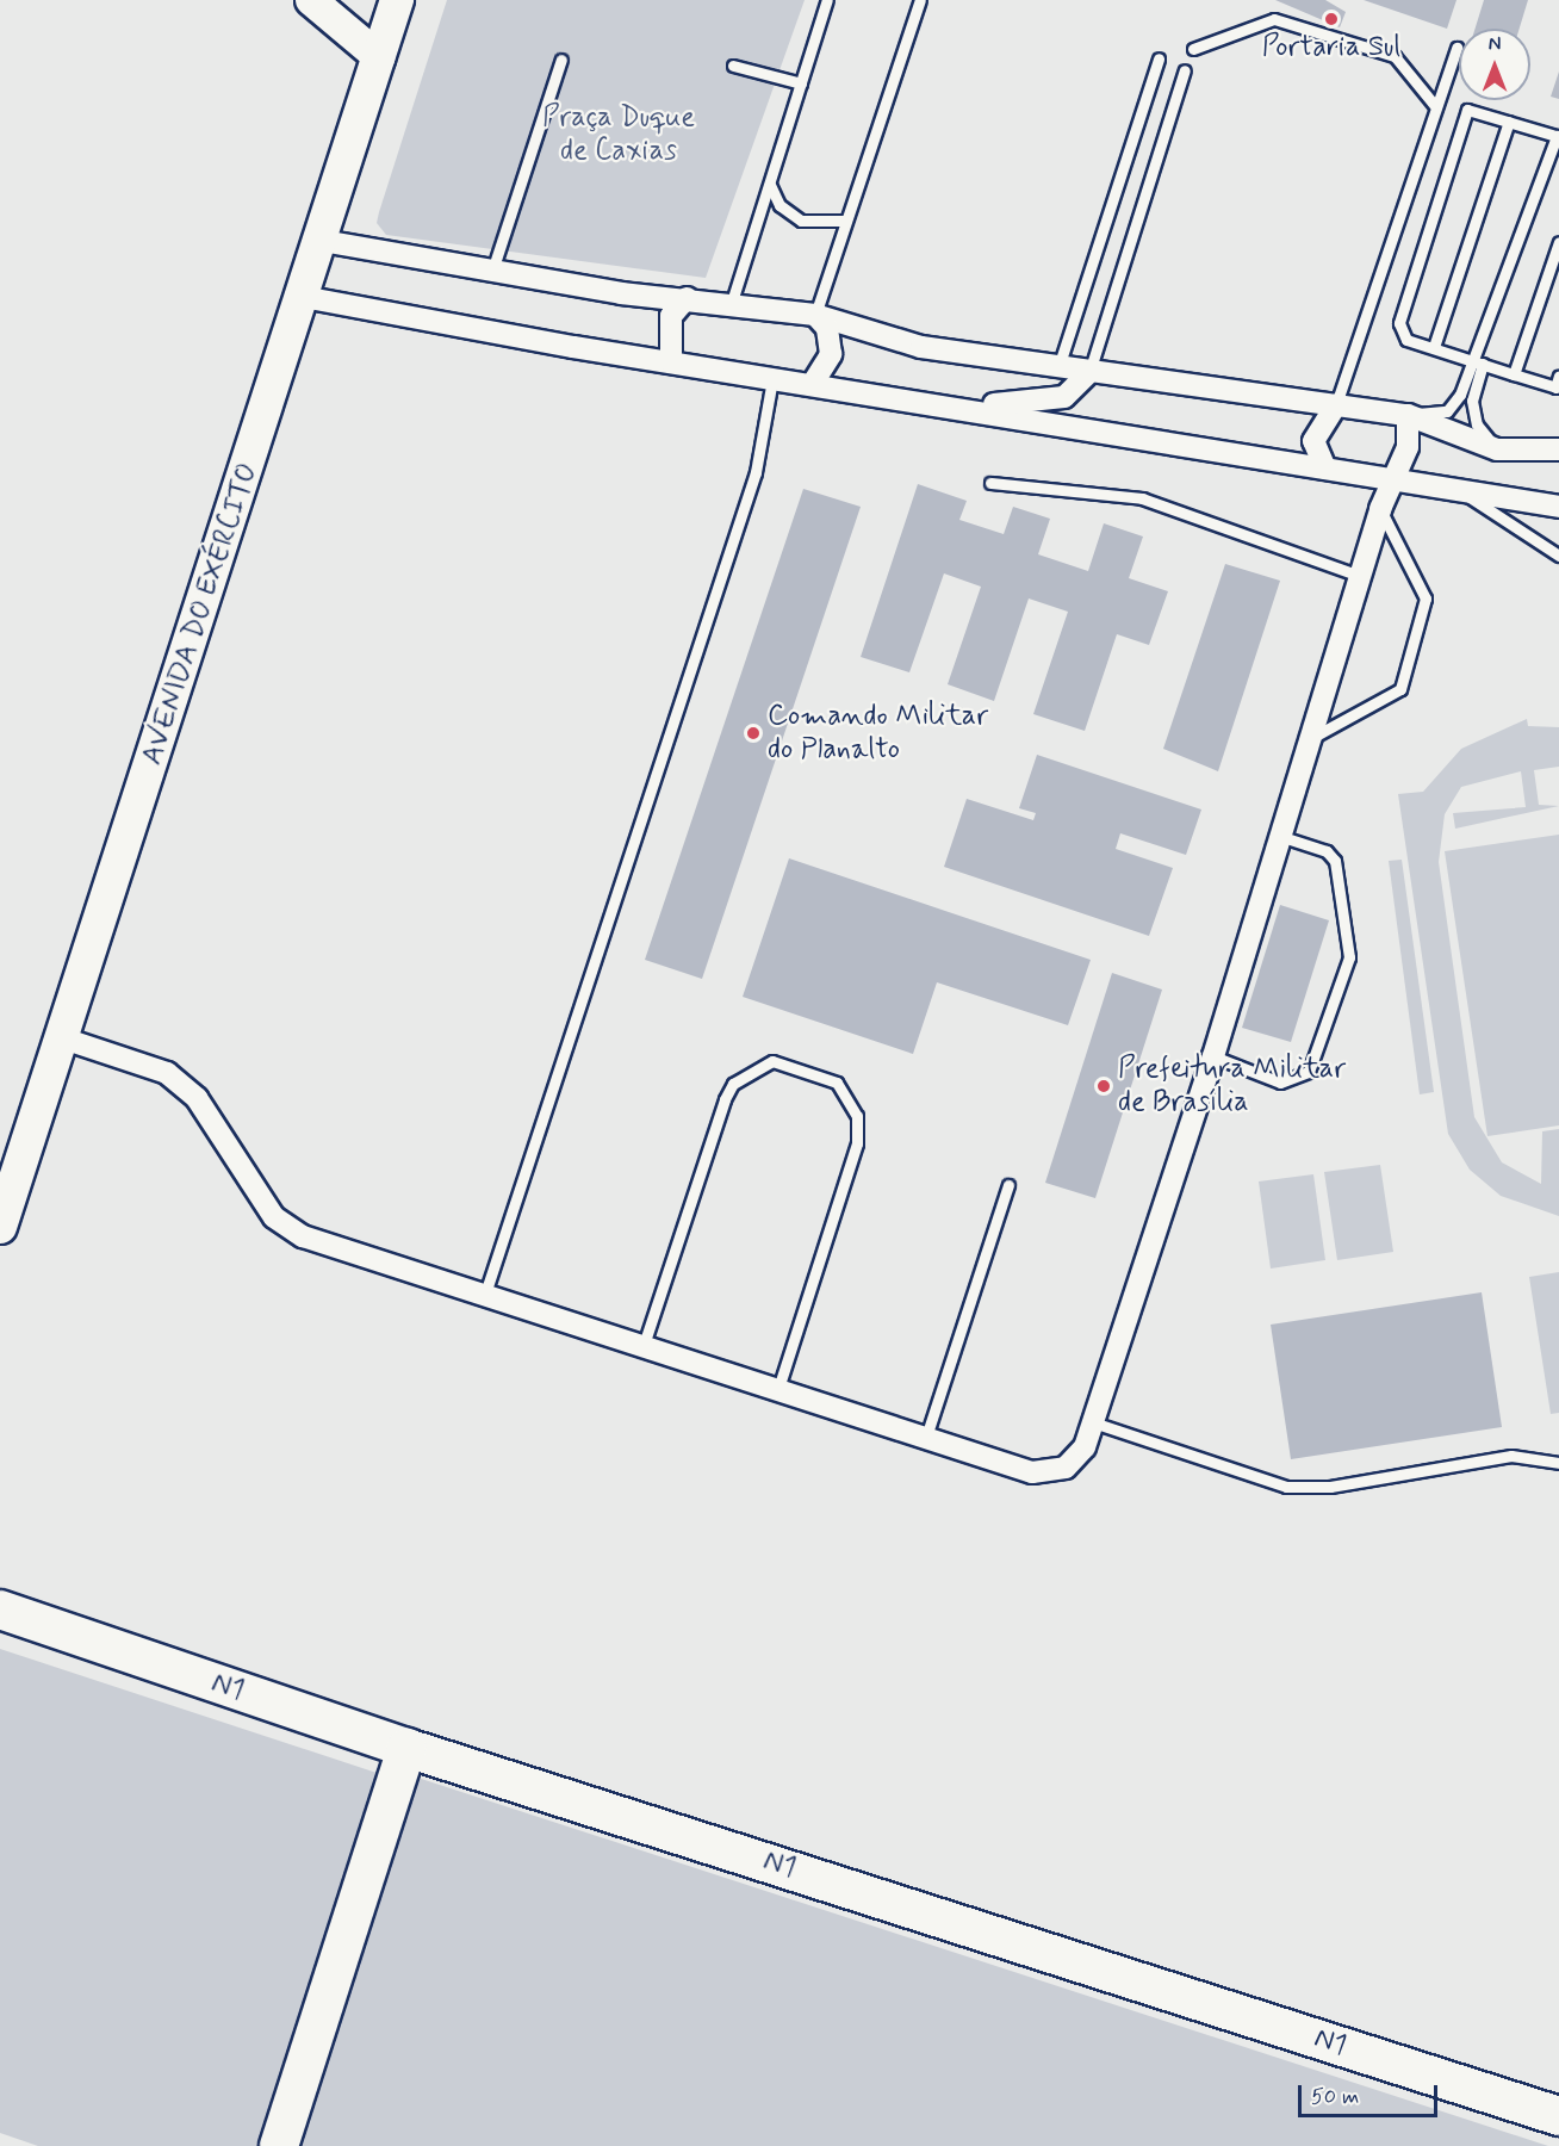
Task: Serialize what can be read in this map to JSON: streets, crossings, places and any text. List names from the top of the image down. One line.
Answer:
{"streets":{"highway":["N1"],"main road":["AVENIDA DO EXÉRCITO"]},"parks":["Praça Duque de Caxias"],"places":["Portaria Sul","Comando Militar do Planalto","Prefeitura Militar de Brasília"],"scale_bar":"50 m","north":"top"}
